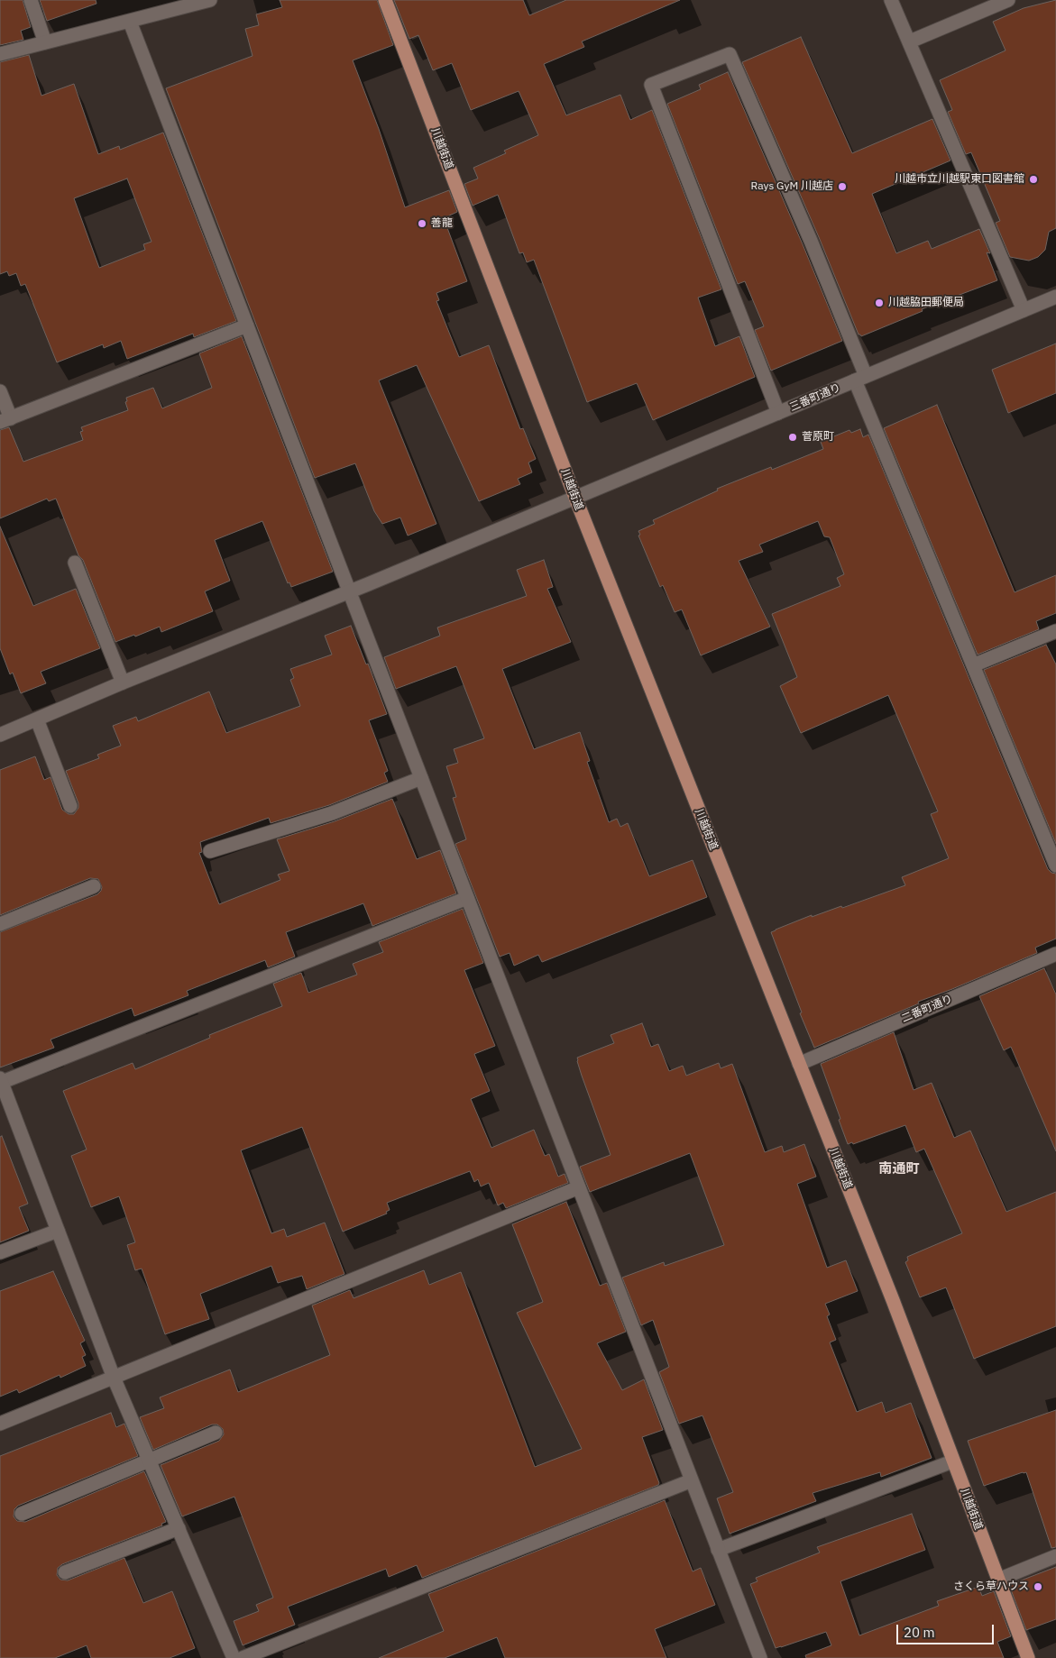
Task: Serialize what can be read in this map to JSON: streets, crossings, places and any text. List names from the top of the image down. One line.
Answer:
{"streets":{"main road":["川越街道"],"street":["三番町通り","二番町通り"]},"crossings":[["川越街道","三番町通り"],["川越街道","二番町通り"]],"districts":["南通町"],"places":["川越市立川越駅東口図書館","Rays GyM 川越店","善龍","川越脇田郵便局","菅原町","さくら草ハウス"],"scale_bar":"20 m"}
